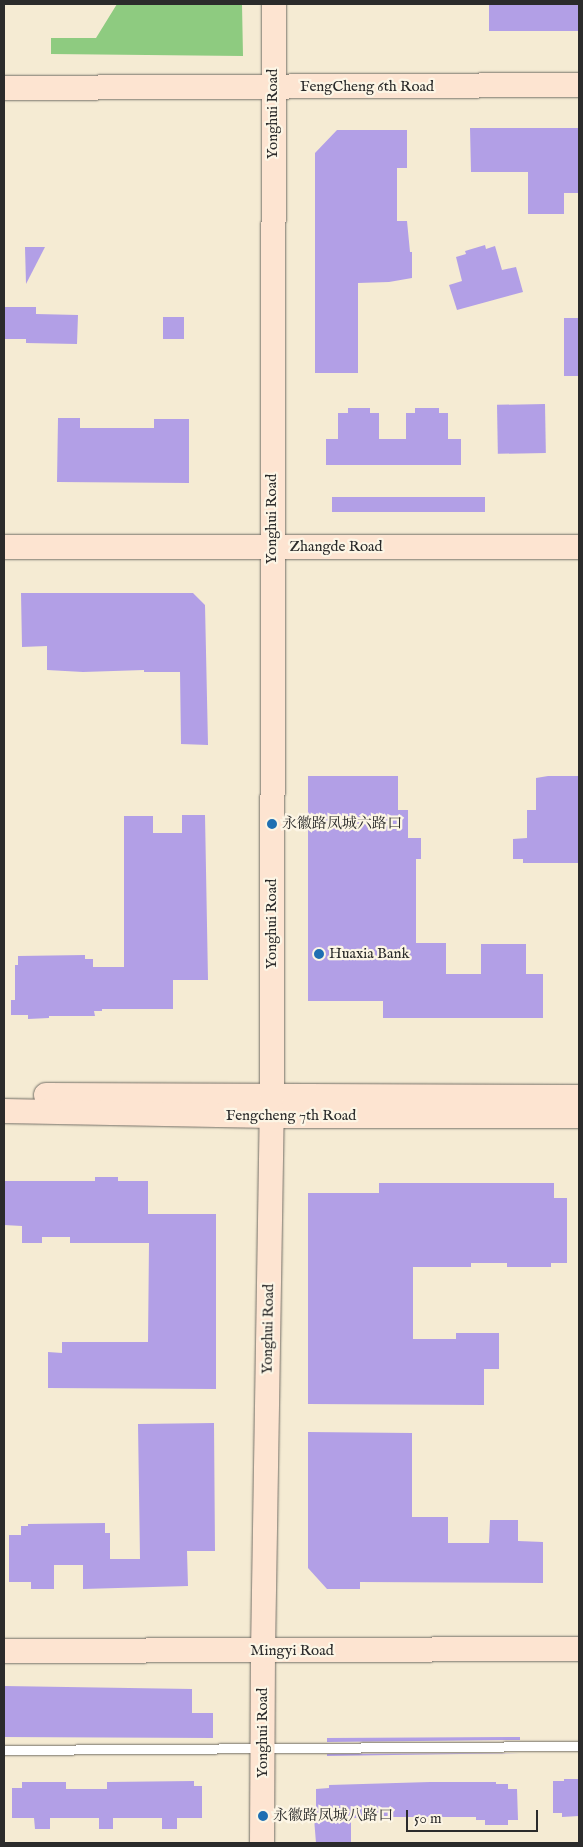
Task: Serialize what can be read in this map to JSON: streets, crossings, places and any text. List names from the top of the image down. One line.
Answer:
{"streets":{"street":["FengCheng 6th Road","Yonghui Road","Zhangde Road","Fengcheng 7th Road","Mingyi Road"]},"crossings":[["FengCheng 6th Road","Yonghui Road"],["Yonghui Road","Zhangde Road"],["Yonghui Road","Fengcheng 7th Road"],["Yonghui Road","Mingyi Road"]],"places":["永徽路凤城六路口","Huaxia Bank","永徽路凤城八路口"],"scale_bar":"50 m"}
